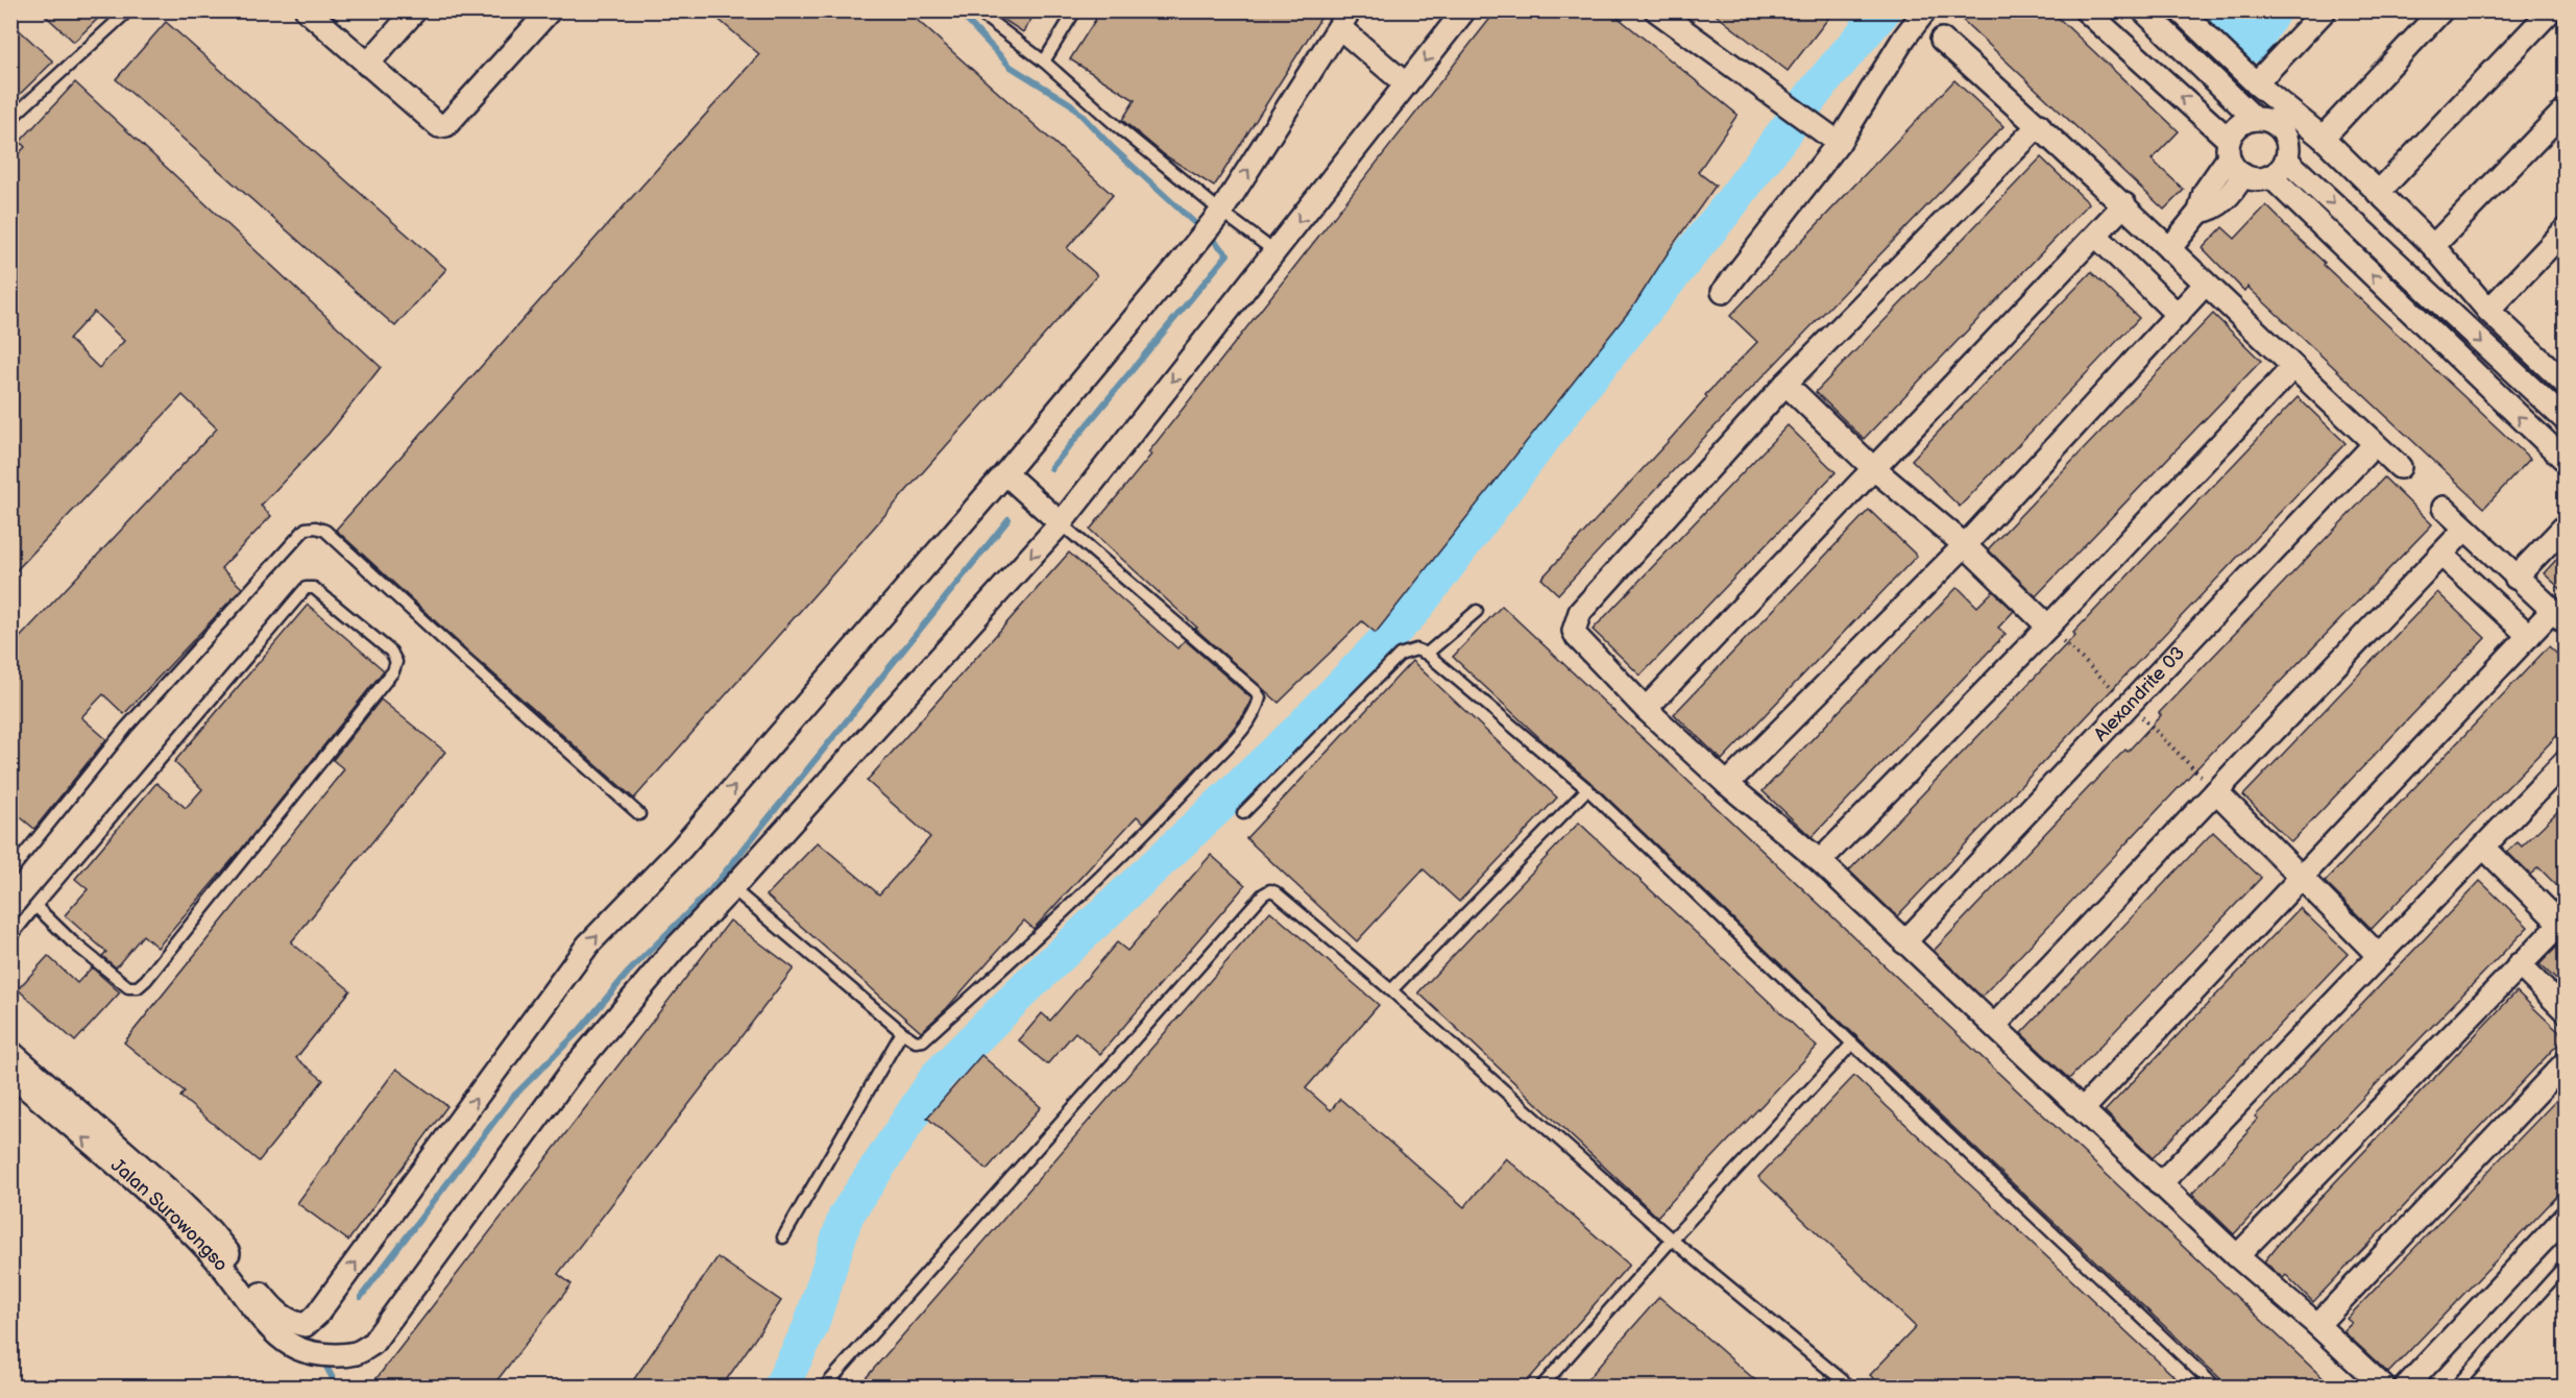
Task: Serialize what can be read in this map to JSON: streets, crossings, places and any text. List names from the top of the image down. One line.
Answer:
{"streets":{"street":["Alexandrite 03","Jalan Surowongso"]}}
